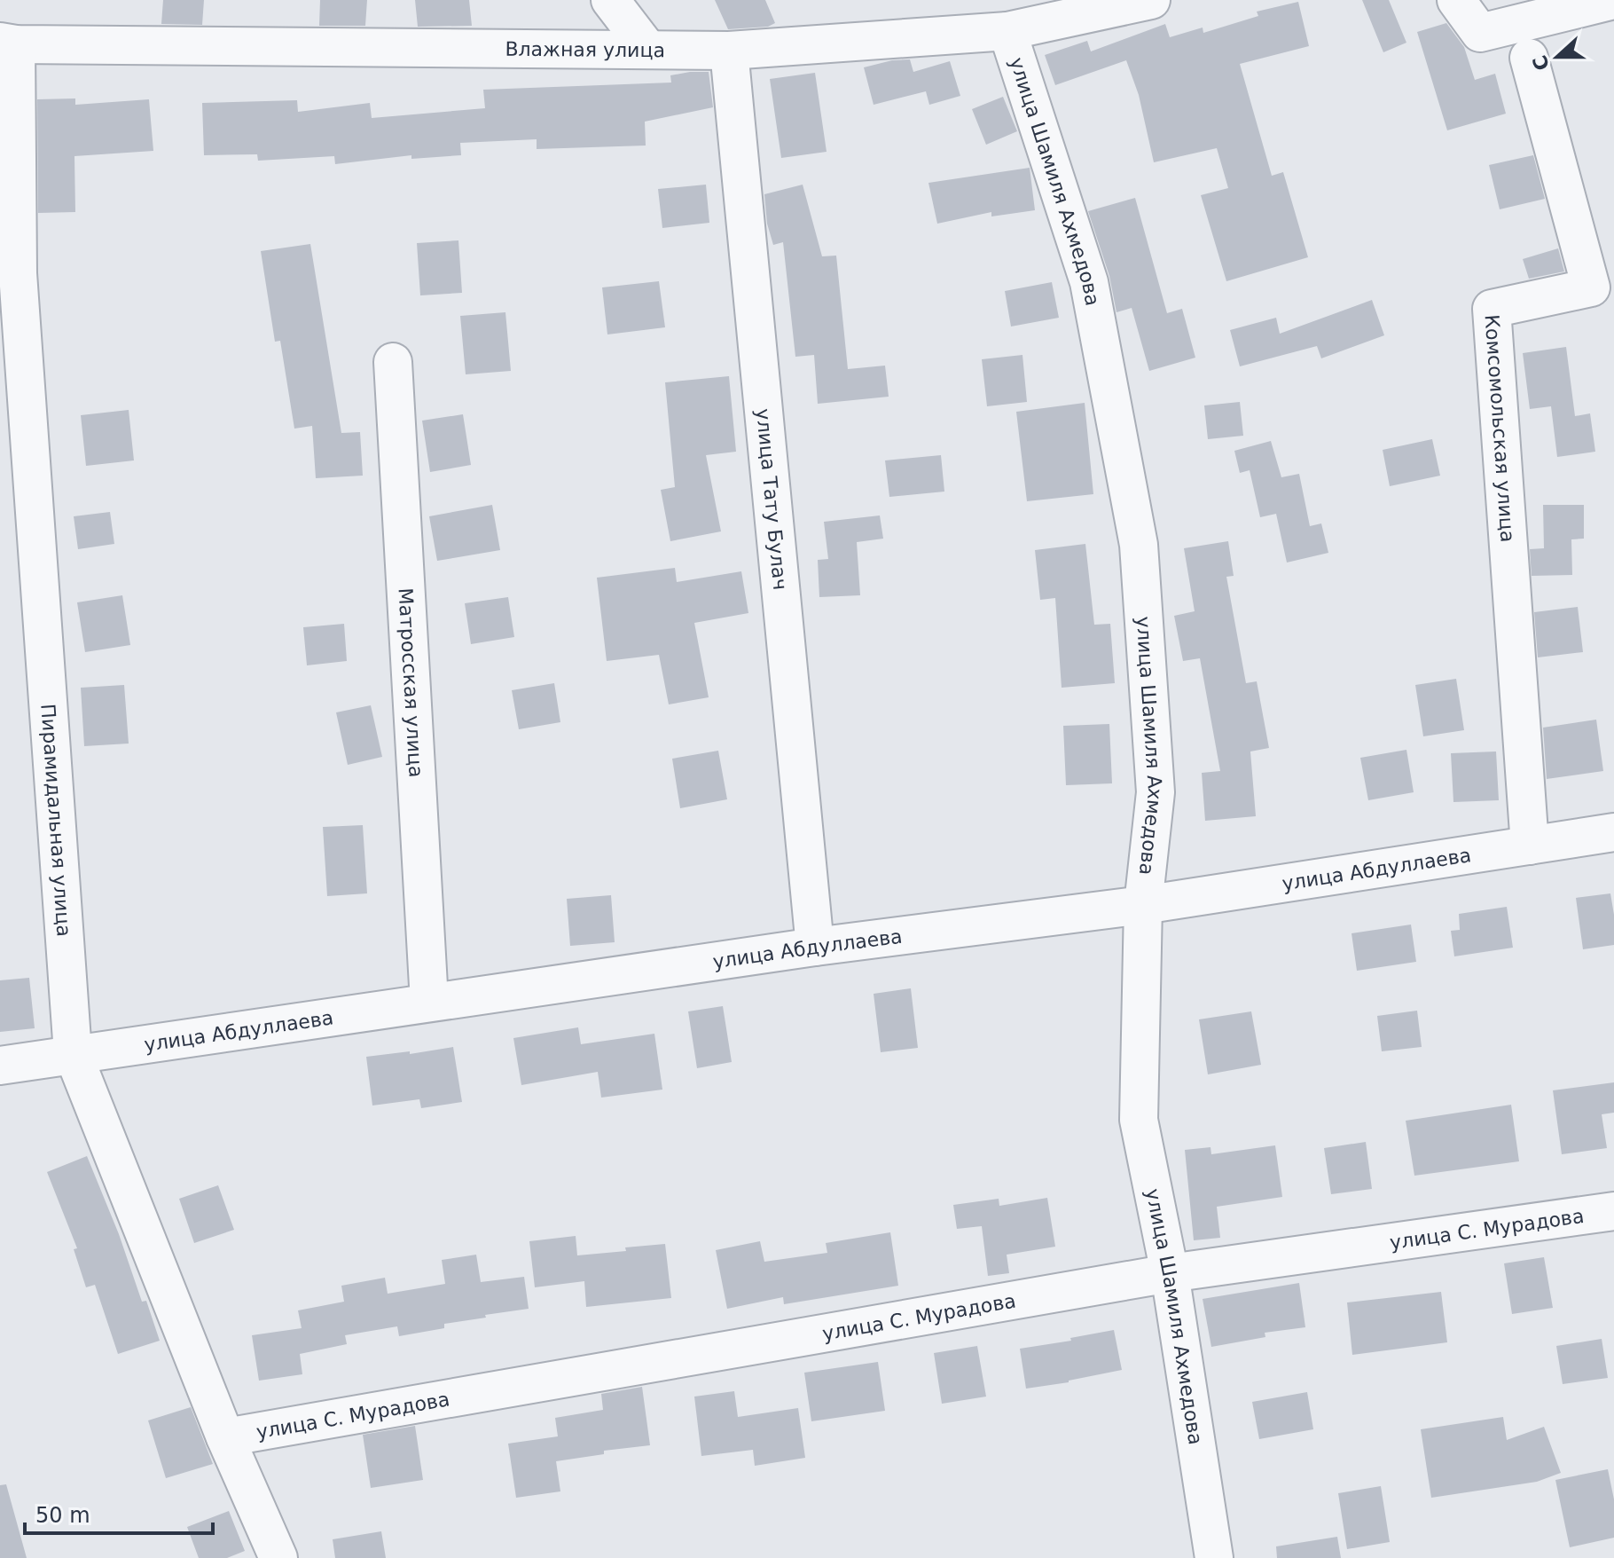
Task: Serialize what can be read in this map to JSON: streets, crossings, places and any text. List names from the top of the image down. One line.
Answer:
{"streets":{"street":["Влажная улица","улица Шамиля Ахмедова","Комсомольская улица","улица Тату Булач","Матросская улица","Пирамидальная улица","улица Абдуллаева","улица С. Мурадова"]},"crossings":[["Влажная улица","улица Шамиля Ахмедова"],["Влажная улица","улица Тату Булач"],["Влажная улица","Пирамидальная улица"],["улица Шамиля Ахмедова","улица Абдуллаева"],["улица Шамиля Ахмедова","улица С. Мурадова"],["Комсомольская улица","улица Абдуллаева"],["улица Тату Булач","улица Абдуллаева"],["Матросская улица","улица Абдуллаева"],["Пирамидальная улица","улица Абдуллаева"],["Пирамидальная улица","улица С. Мурадова"]],"scale_bar":"50 m","north":"left"}
